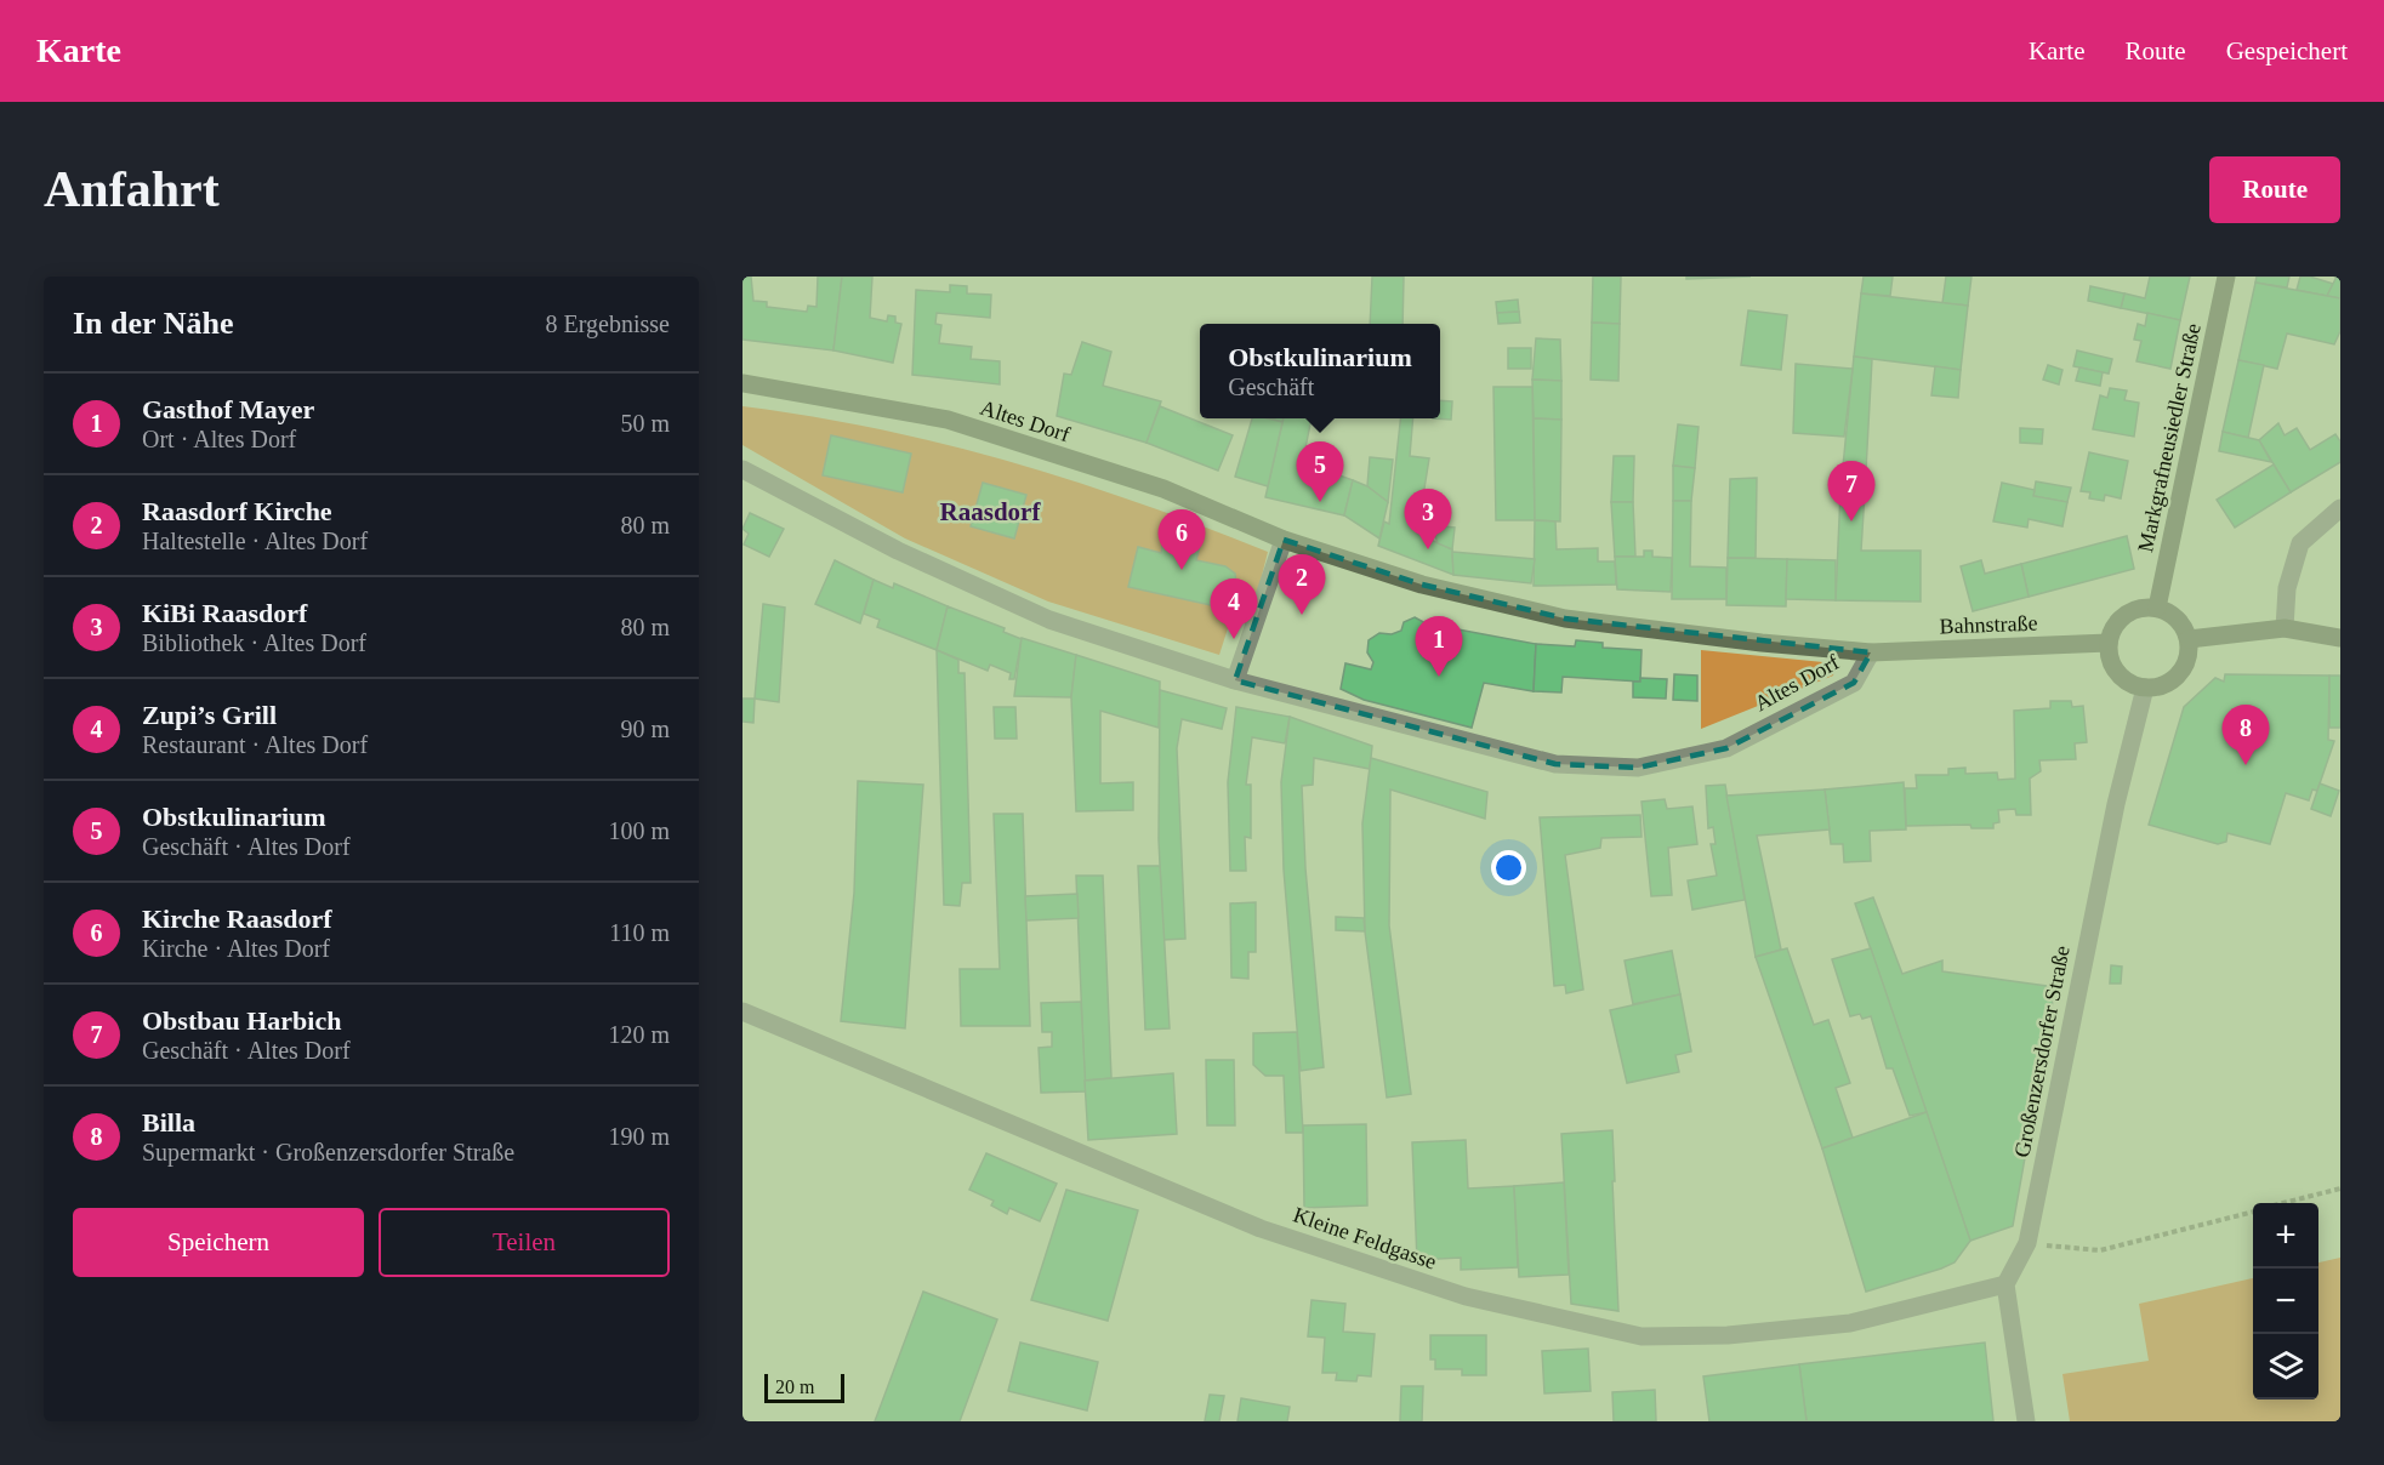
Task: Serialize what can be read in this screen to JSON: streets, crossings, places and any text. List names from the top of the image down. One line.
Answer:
{"streets":{"main road":["Altes Dorf","Markgrafneusiedler Straße","Bahnstraße"],"street":["Großenzersdorfer Straße","Kleine Feldgasse"]},"crossings":[["Altes Dorf","Bahnstraße"],["Markgrafneusiedler Straße","Bahnstraße"],["Markgrafneusiedler Straße","Großenzersdorfer Straße"],["Bahnstraße","Großenzersdorfer Straße"],["Großenzersdorfer Straße","Kleine Feldgasse"]],"districts":["Raasdorf"],"scale_bar":"20 m","page":{"header":"Karte","nav":["Karte","Route","Gespeichert"],"buttons":["Route",["Speichern","Teilen"]],"title":"Anfahrt","heading":["In der Nähe","8 Ergebnisse"],"popup":["Obstkulinarium","Geschäft"],"list":[{"mark":"1","name":"Gasthof Mayer","note":"Ort · Altes Dorf","value":"50 m"},{"mark":"2","name":"Raasdorf Kirche","note":"Haltestelle · Altes Dorf","value":"80 m"},{"mark":"3","name":"KiBi Raasdorf","note":"Bibliothek · Altes Dorf","value":"80 m"},{"mark":"4","name":"Zupi’s Grill","note":"Restaurant · Altes Dorf","value":"90 m"},{"mark":"5","name":"Obstkulinarium","note":"Geschäft · Altes Dorf","value":"100 m"},{"mark":"6","name":"Kirche Raasdorf","note":"Kirche · Altes Dorf","value":"110 m"},{"mark":"7","name":"Obstbau Harbich","note":"Geschäft · Altes Dorf","value":"120 m"},{"mark":"8","name":"Billa","note":"Supermarkt · Großenzersdorfer Straße","value":"190 m"}],"pins":["5","7","3","6","2","4","1","8"],"map_buttons":["+","−"],"scale":"20 m"}}
